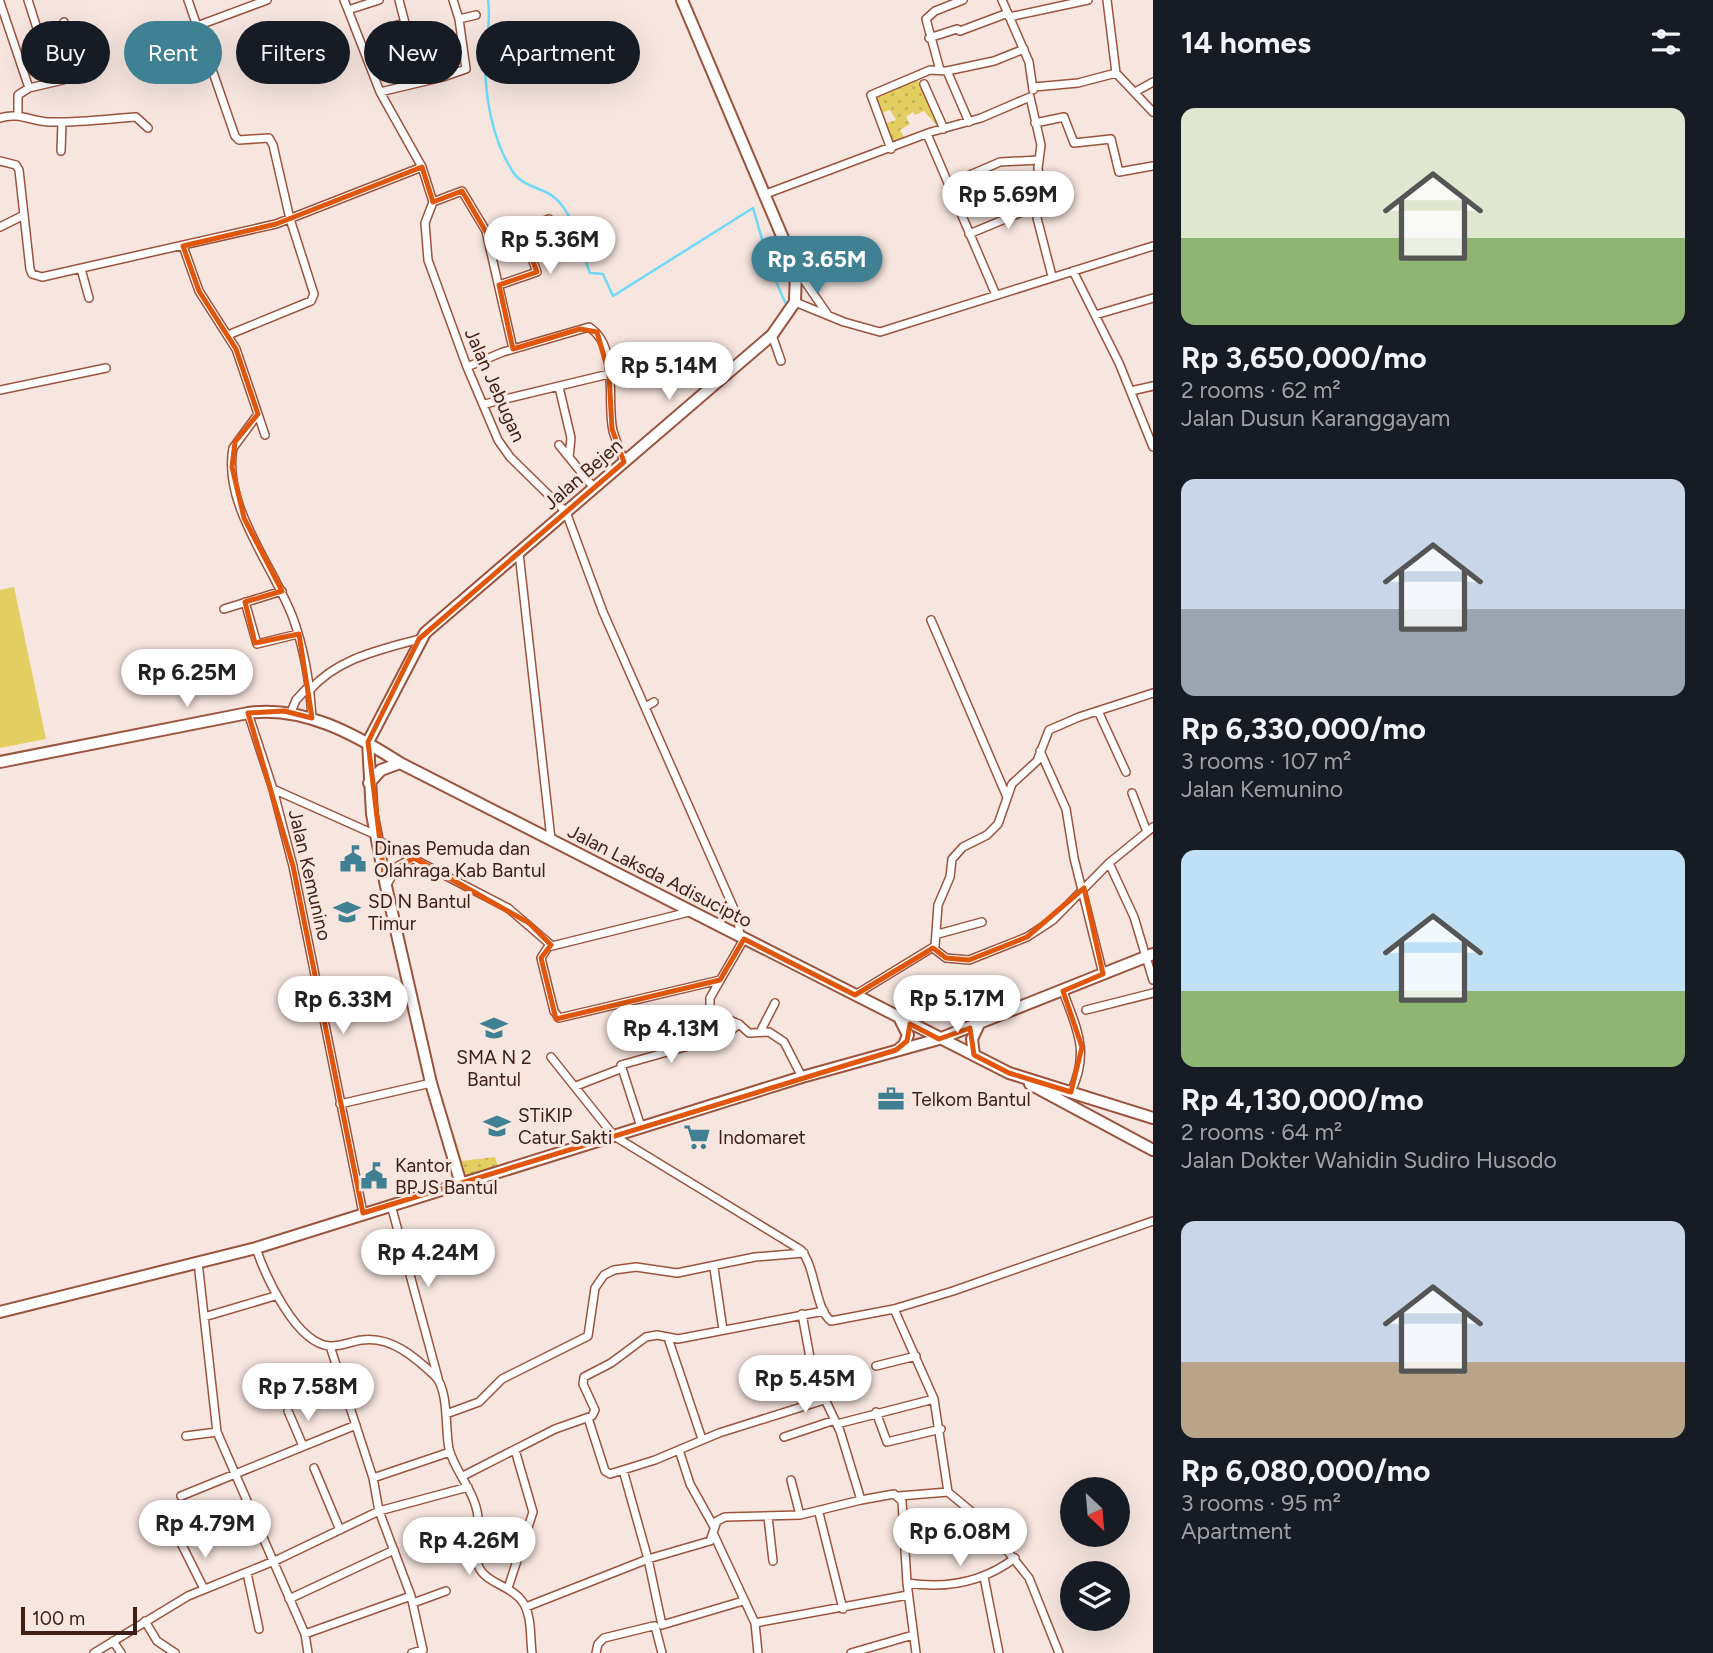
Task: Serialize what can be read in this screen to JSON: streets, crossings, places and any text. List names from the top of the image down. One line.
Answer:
{"streets":{"main road":["Jalan Bejen","Jalan Laksda Adisucipto"],"street":["Jalan Jebugan","Jalan Kemunino"]},"crossings":[["Jalan Jebugan","Jalan Bejen"],["Jalan Jebugan","Jalan Laksda Adisucipto"],["Jalan Bejen","Jalan Laksda Adisucipto"],["Jalan Kemunino","Jalan Laksda Adisucipto"]],"places":{"public building":["Dinas Pemuda dan Olahraga Kab Bantul","Kantor BPJS Bantul"],"school or university":["SD N Bantul Timur","SMA N 2 Bantul","STiKIP Catur Sakti"],"office":["Telkom Bantul"],"supermarket":["Indomaret"]},"scale_bar":"100 m","north":"bottom right","page":{"heading":"14 homes","chip":["Buy","Rent","Filters","New","Apartment"],"list":[{"name":"Rp 3,650,000/mo","note":"2 rooms · 62 m² · Jalan Dusun Karanggayam"},{"name":"Rp 6,330,000/mo","note":"3 rooms · 107 m² · Jalan Kemunino"},{"name":"Rp 4,130,000/mo","note":"2 rooms · 64 m² · Jalan Dokter Wahidin Sudiro Husodo"},{"name":"Rp 6,080,000/mo","note":"3 rooms · 95 m² · Apartment"}],"price":["Rp 5.69M","Rp 5.36M","Rp 3.65M","Rp 5.14M","Rp 6.25M","Rp 5.17M","Rp 6.33M","Rp 4.13M","Rp 4.24M","Rp 5.45M","Rp 7.58M","Rp 4.79M","Rp 6.08M","Rp 4.26M"],"scale":"100 m"}}
